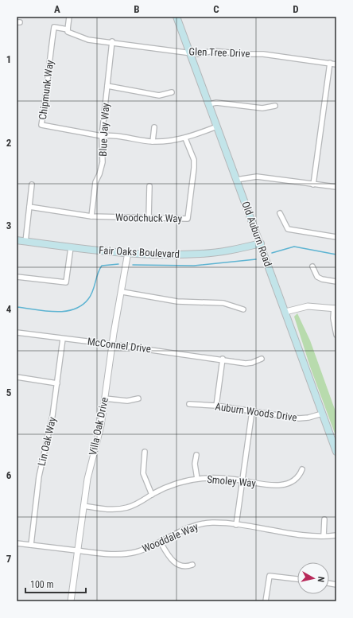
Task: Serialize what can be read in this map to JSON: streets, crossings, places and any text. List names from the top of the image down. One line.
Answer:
{"streets":{"main road":["Old Auburn Road","Fair Oaks Boulevard"],"street":["Glen Tree Drive","Chipmunk Way","Blue Jay Way","Woodchuck Way","McConnel Drive","Auburn Woods Drive","Villa Oak Drive","Lin Oak Way","Smoley Way","Wooddale Way"]},"crossings":[["Glen Tree Drive","Chipmunk Way"],["Glen Tree Drive","Blue Jay Way"],["Glen Tree Drive","Old Auburn Road"],["Chipmunk Way","Blue Jay Way"],["Chipmunk Way","Woodchuck Way"],["Chipmunk Way","Old Auburn Road"],["Blue Jay Way","Woodchuck Way"],["Old Auburn Road","Fair Oaks Boulevard"],["Old Auburn Road","Auburn Woods Drive"],["Fair Oaks Boulevard","Villa Oak Drive"],["McConnel Drive","Villa Oak Drive"],["McConnel Drive","Lin Oak Way"],["Villa Oak Drive","Smoley Way"],["Villa Oak Drive","Wooddale Way"],["Lin Oak Way","Wooddale Way"]],"scale_bar":"100 m","north":"right","grid":{"columns":["A","B","C","D"],"rows":["1","2","3","4","5","6","7"]}}
